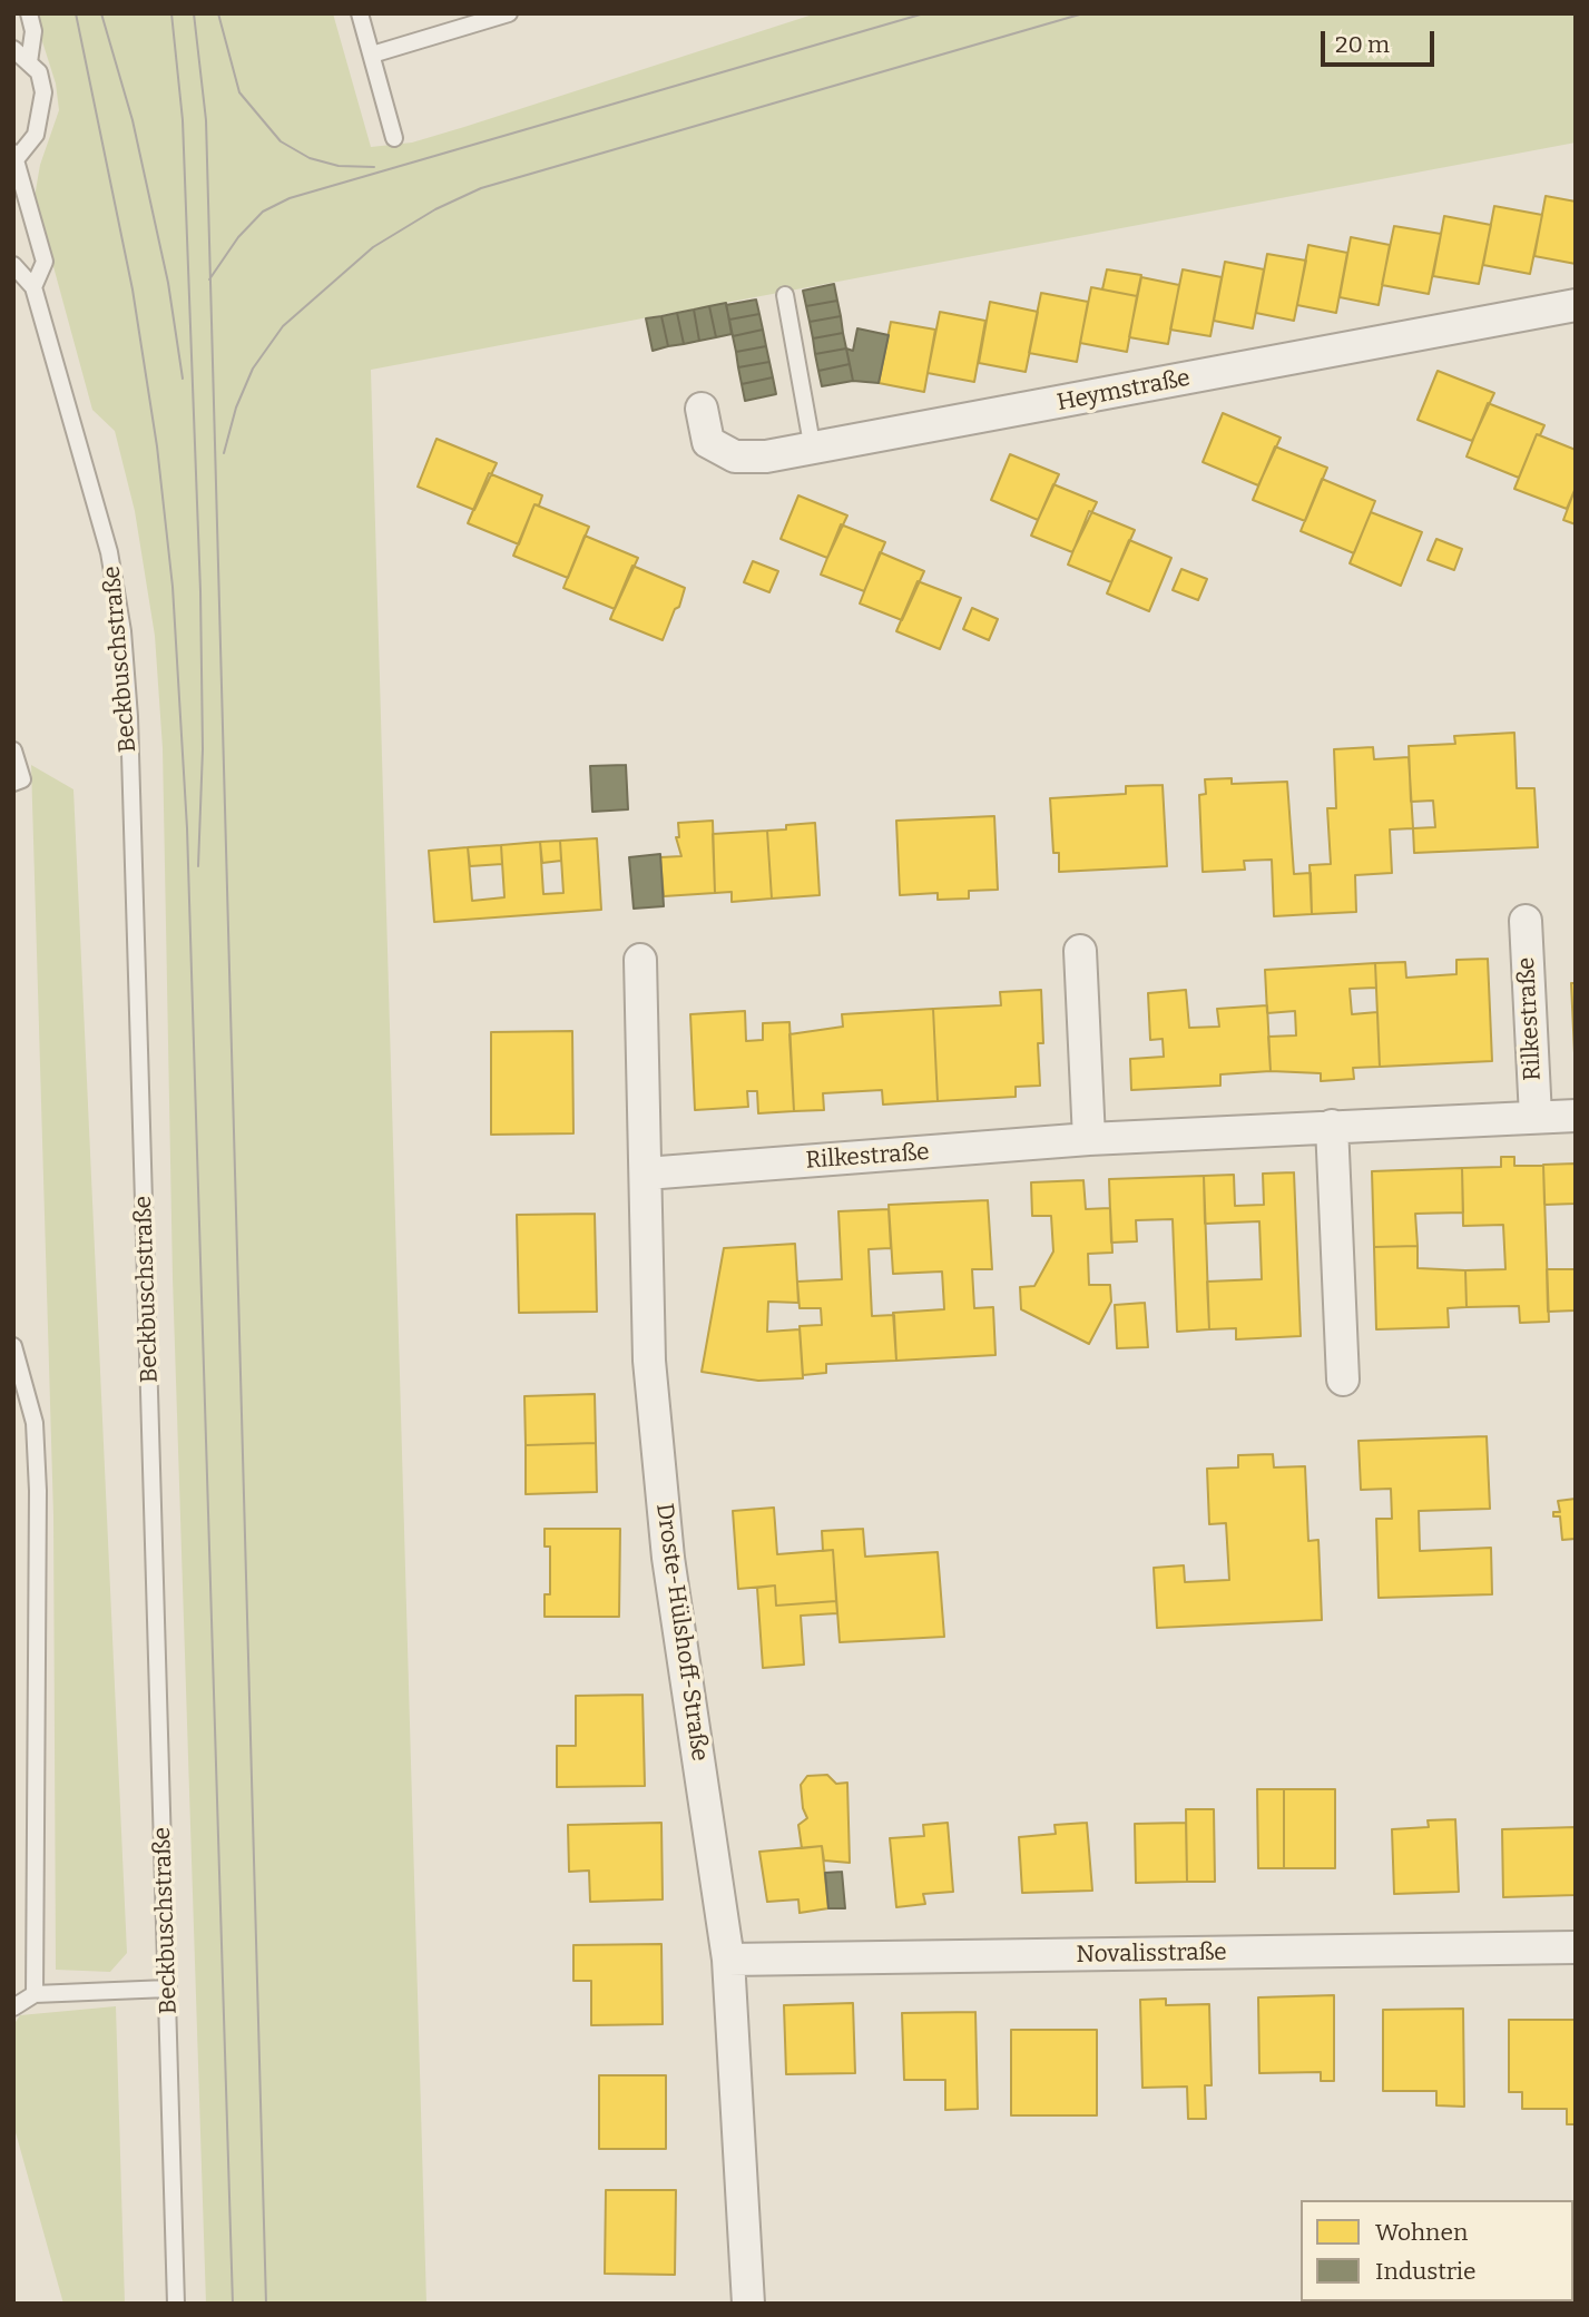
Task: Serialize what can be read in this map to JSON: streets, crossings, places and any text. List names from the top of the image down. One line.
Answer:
{"streets":{"street":["Heymstraße","Rilkestraße","Droste-Hülshoff-Straße","Novalisstraße"],"lane":["Beckbuschstraße"]},"crossings":[["Rilkestraße","Droste-Hülshoff-Straße"],["Droste-Hülshoff-Straße","Novalisstraße"]],"legend":["Wohnen","Industrie"],"scale_bar":"20 m"}
